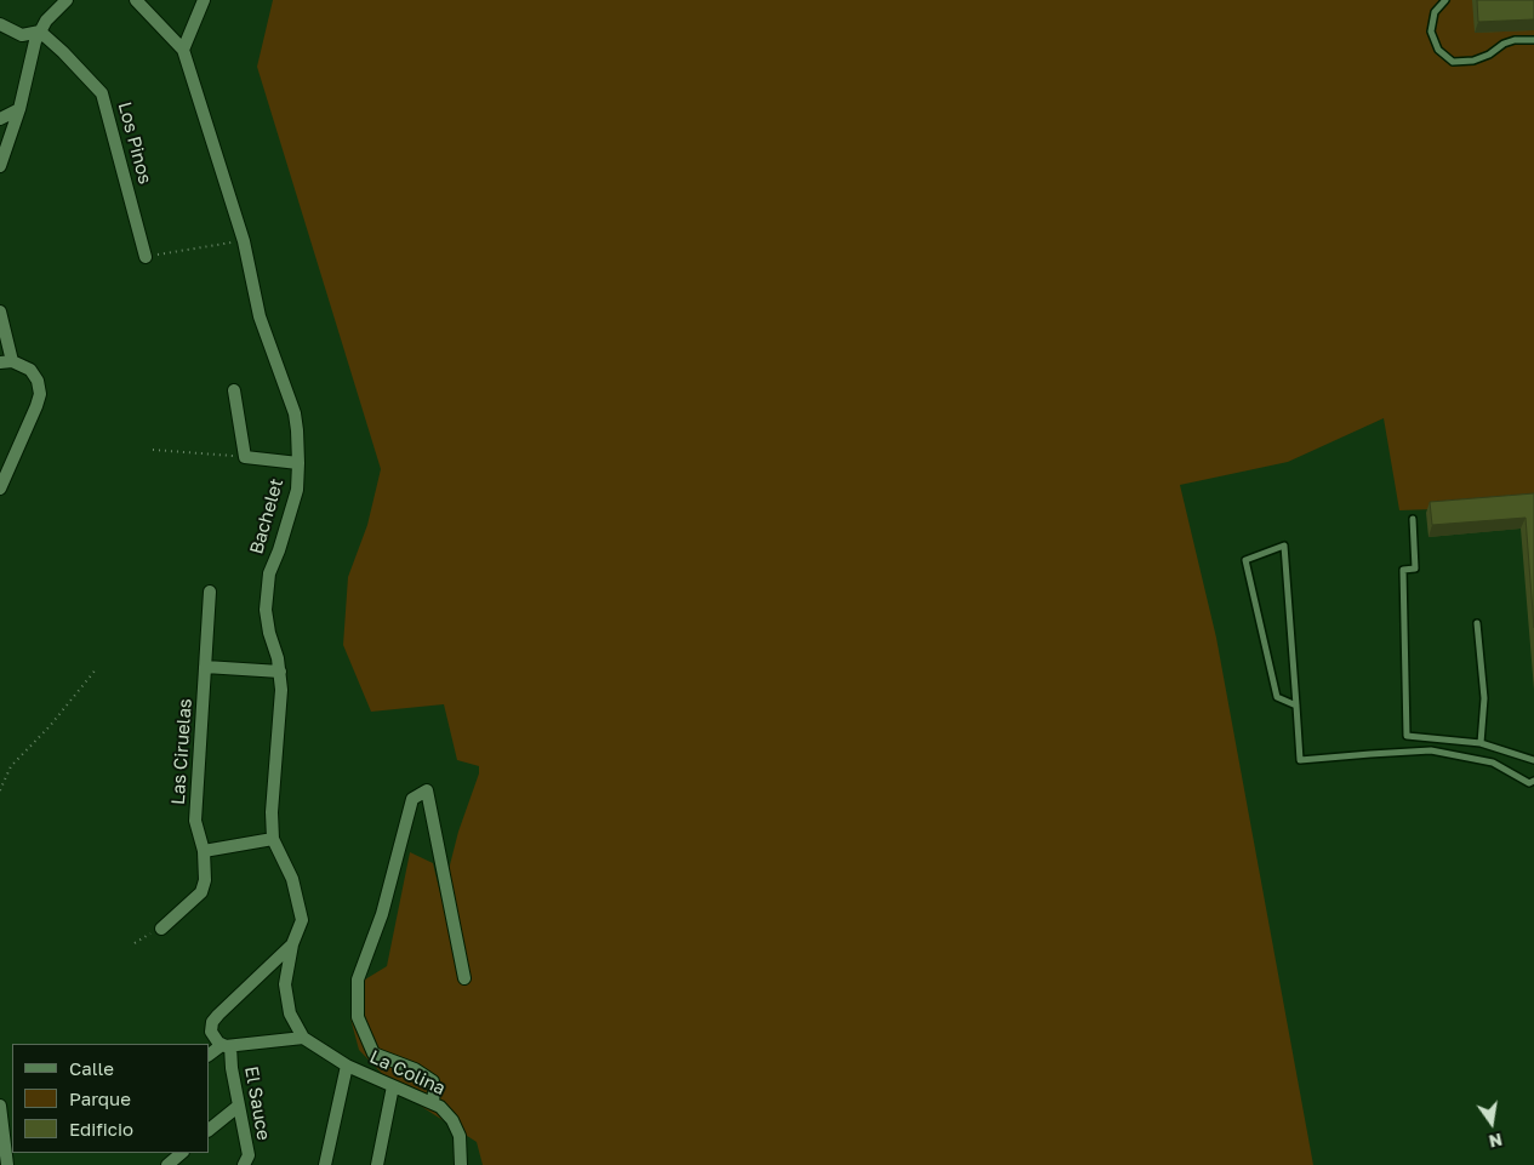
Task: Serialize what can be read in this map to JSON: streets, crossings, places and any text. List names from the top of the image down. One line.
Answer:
{"streets":{"street":["Los Pinos","Bachelet","Las Ciruelas","La Colina","El Sauce"]},"crossings":[["Bachelet","La Colina"],["Bachelet","El Sauce"]],"legend":["Calle","Parque","Edificio"],"north":"bottom"}
